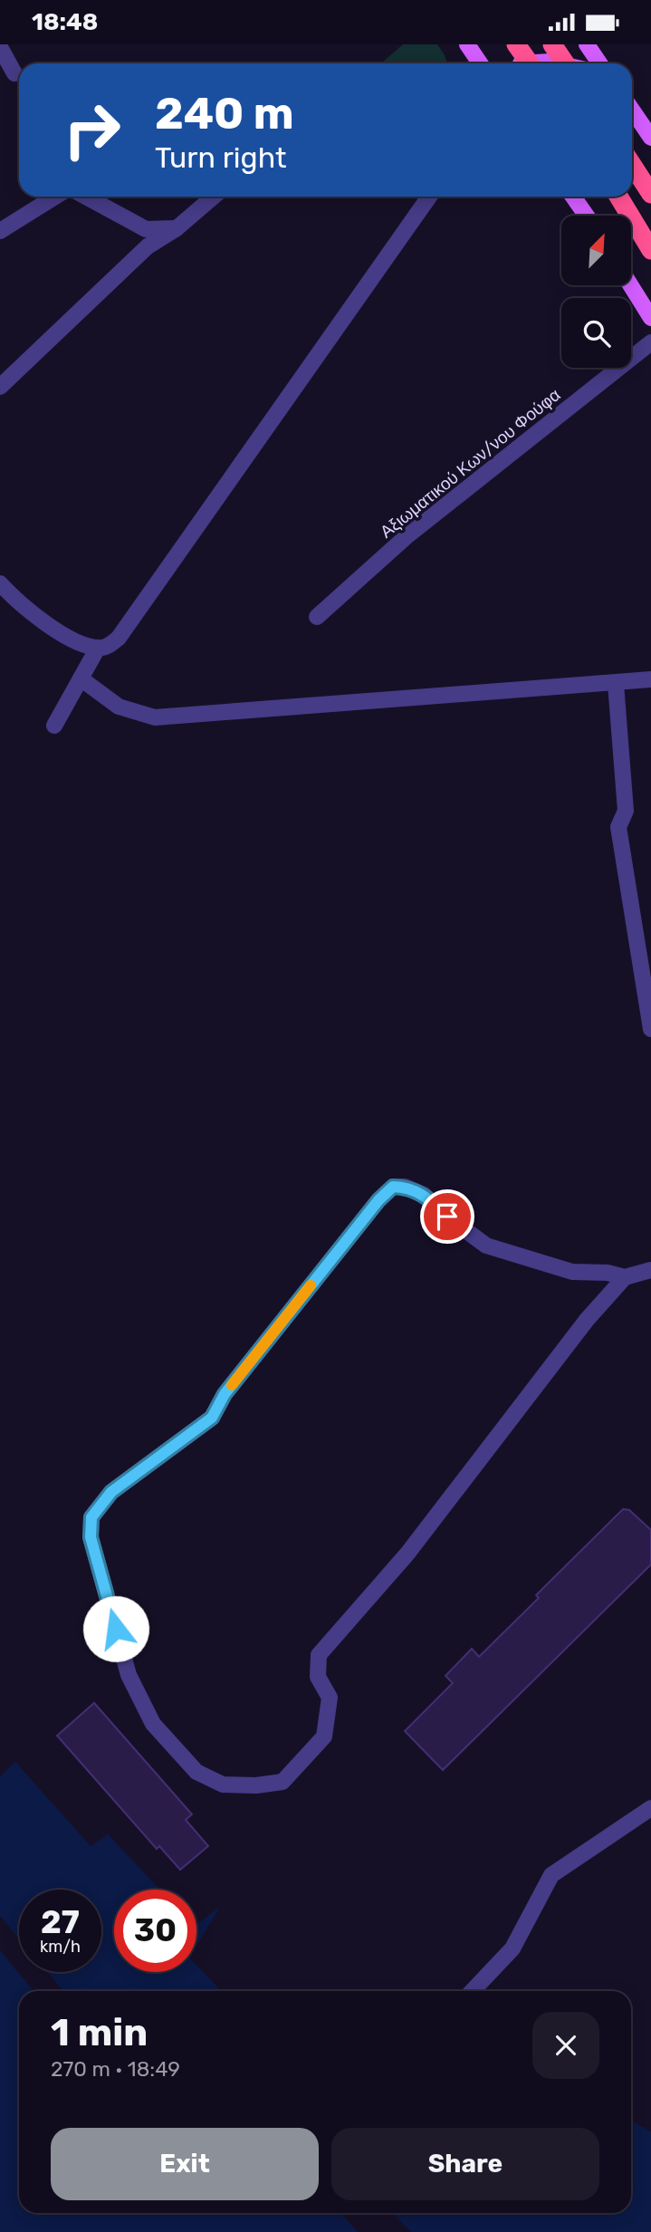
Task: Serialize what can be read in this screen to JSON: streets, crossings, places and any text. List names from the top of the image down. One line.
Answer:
{"streets":{"street":["Αξιωματικού Κων/νου Φούφα"]},"north":"top right","page":{"status":"18:48","turn":["240 m","Turn right"],"speed":"27 km/h","limit":"30","heading":["1 min","270 m · 18:49"],"buttons":["Exit","Share"]}}
